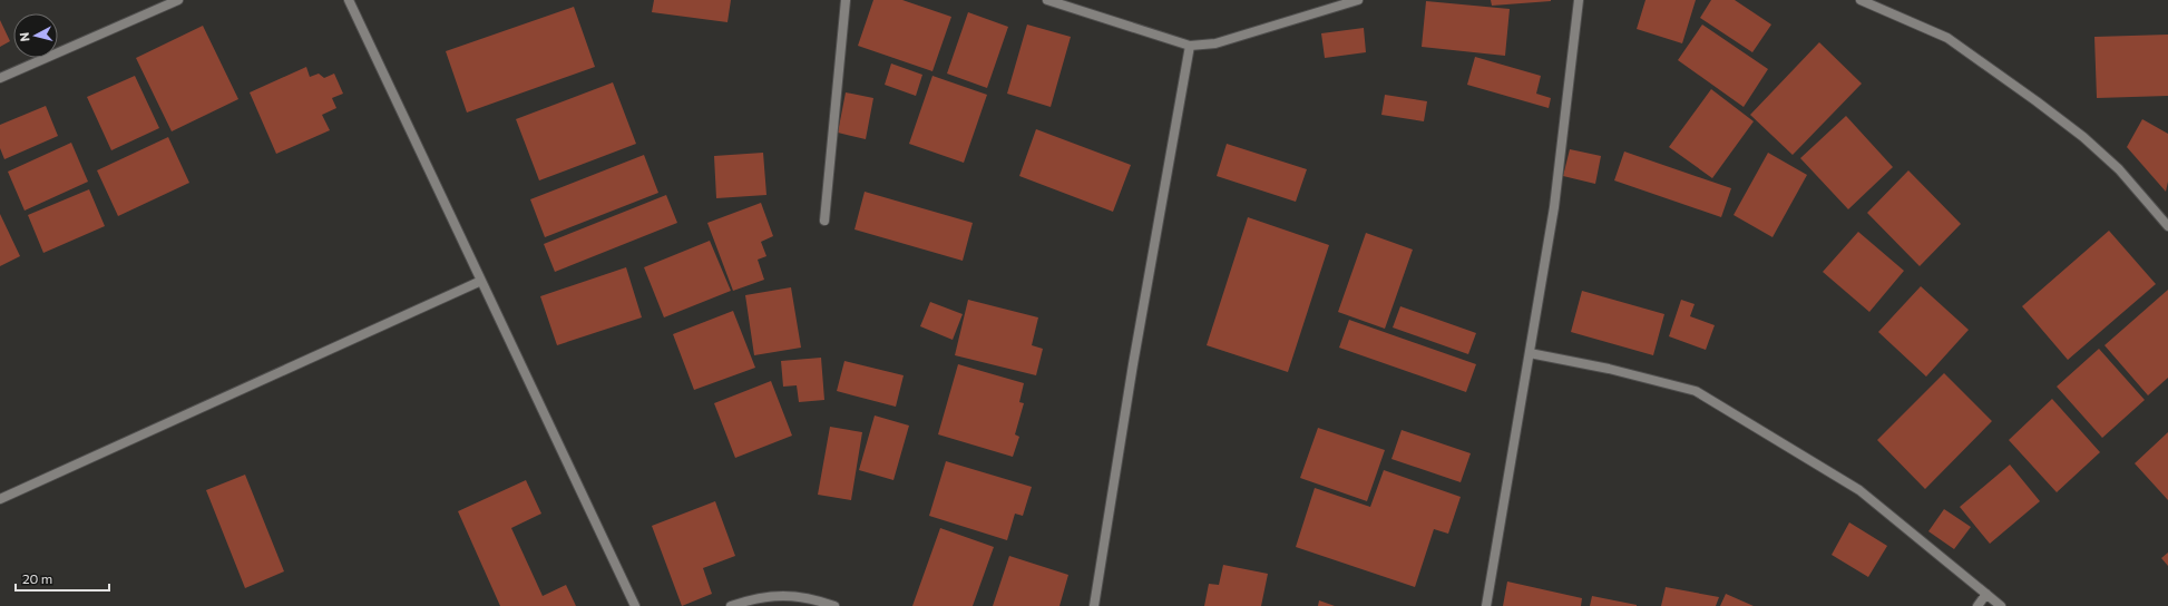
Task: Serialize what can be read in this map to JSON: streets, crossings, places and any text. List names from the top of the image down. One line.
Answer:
{"scale_bar":"20 m","north":"left"}
